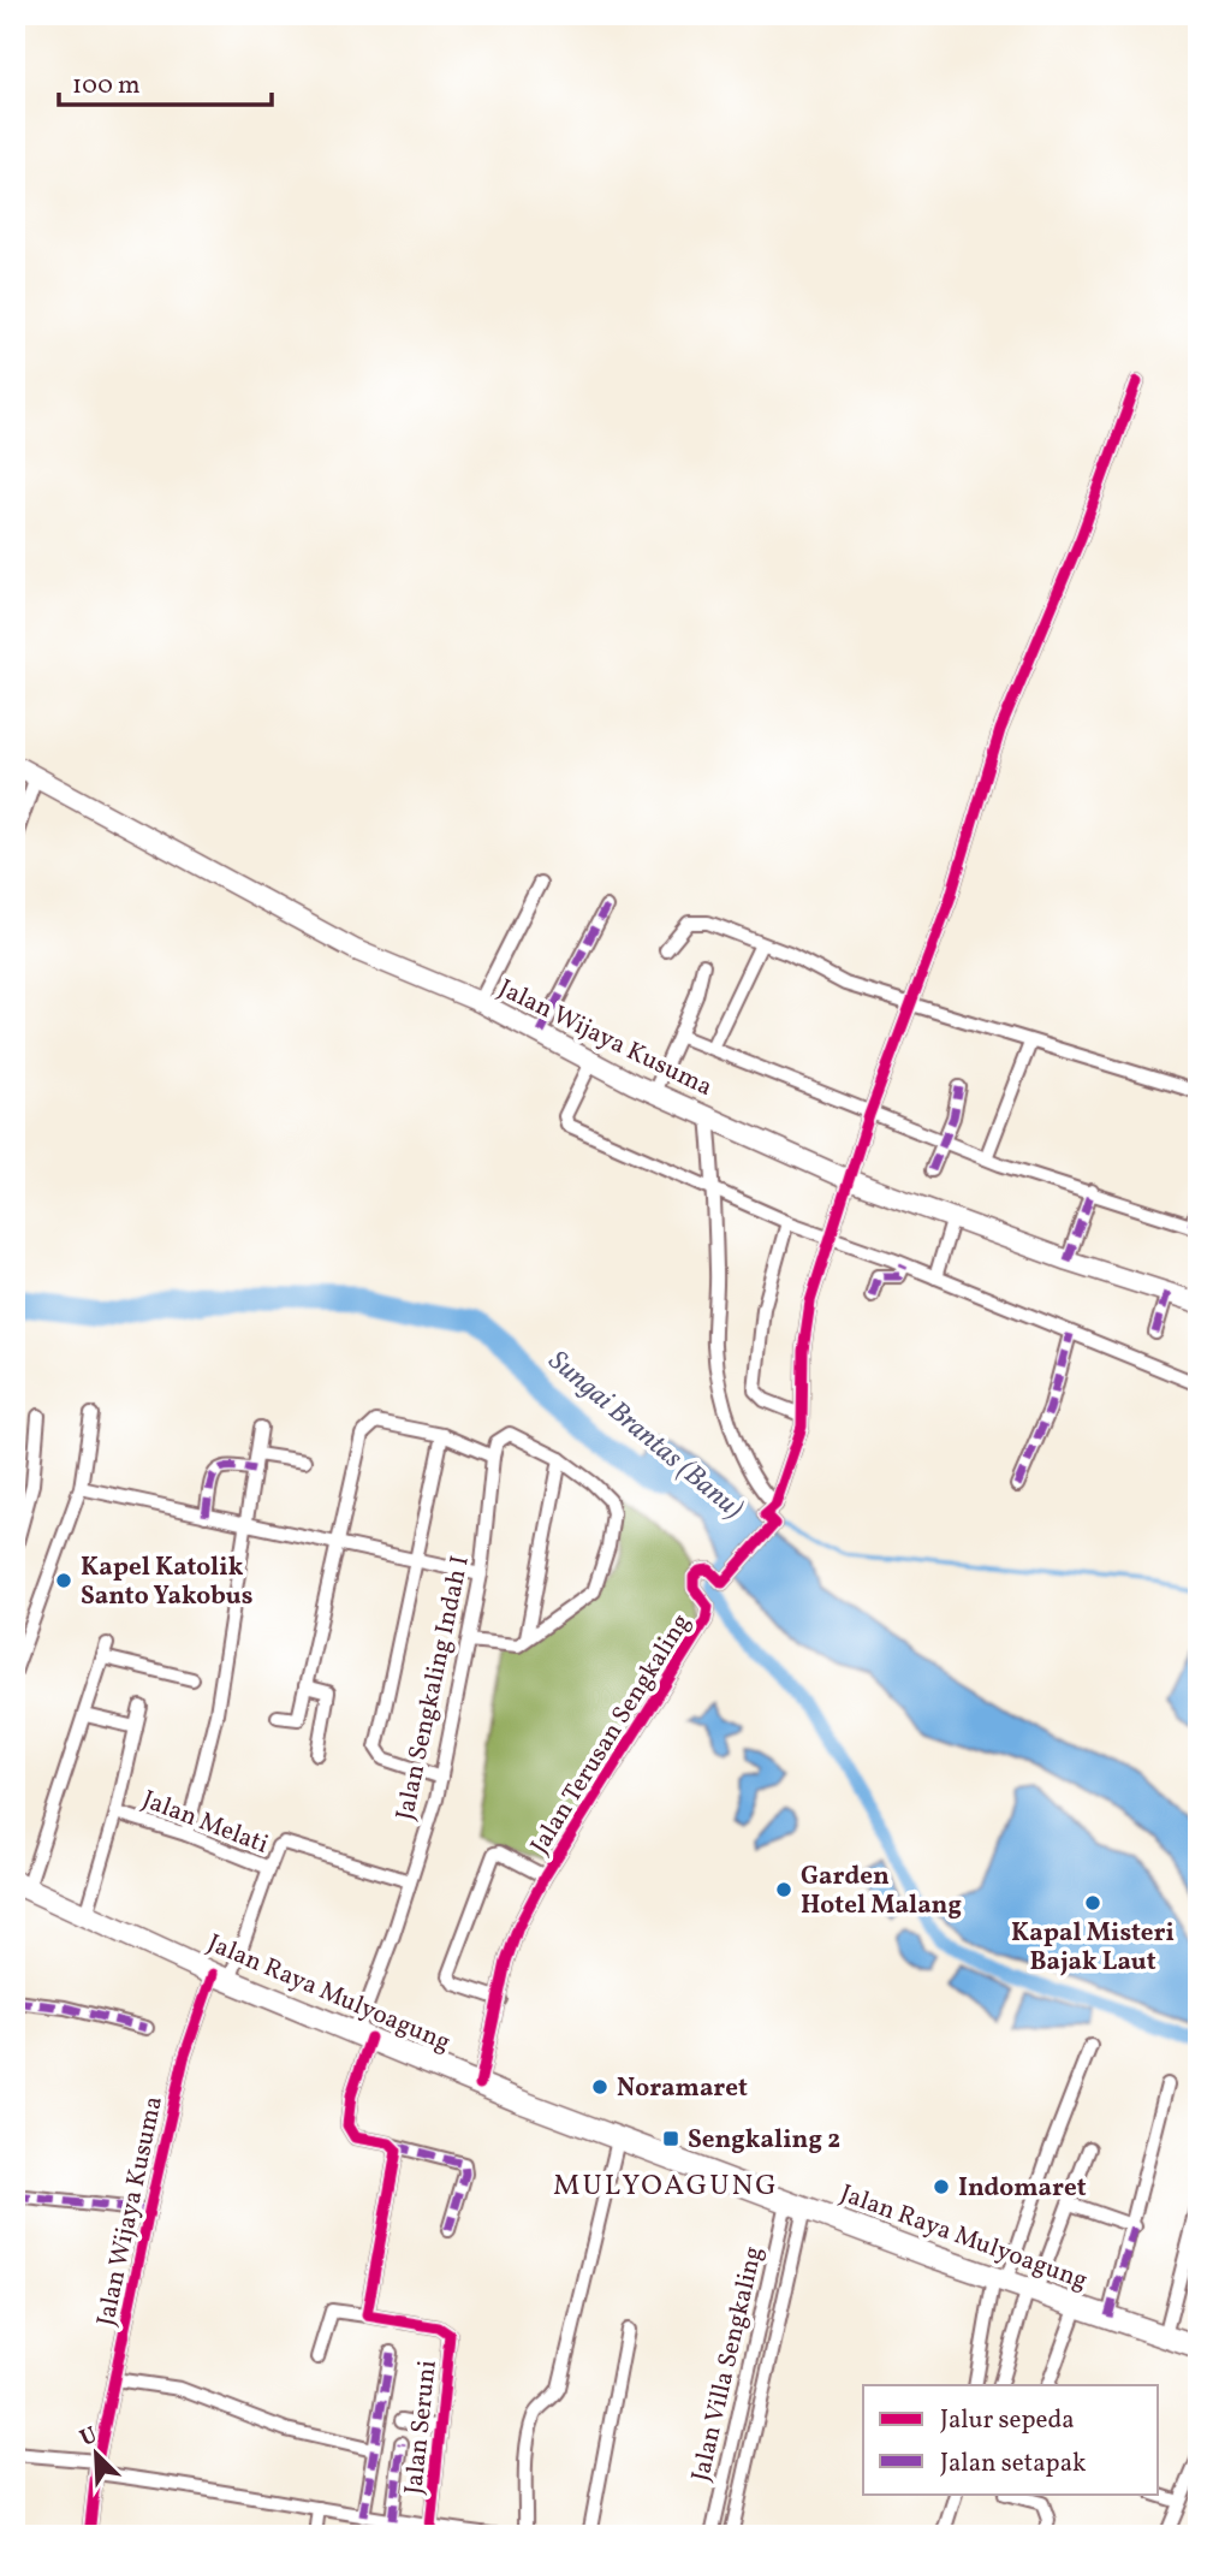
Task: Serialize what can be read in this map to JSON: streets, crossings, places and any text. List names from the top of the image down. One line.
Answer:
{"streets":{"main road":["Jalan Wijaya Kusuma","Jalan Raya Mulyoagung"],"street":["Jalan Sengkaling Indah I","Jalan Terusan Sengkaling","Jalan Melati","Jalan Villa Sengkaling","Jalan Seruni"]},"crossings":[["Jalan Wijaya Kusuma","Jalan Terusan Sengkaling"],["Jalan Wijaya Kusuma","Jalan Melati"],["Jalan Wijaya Kusuma","Jalan Raya Mulyoagung"],["Jalan Wijaya Kusuma","Jalan Seruni"],["Jalan Sengkaling Indah I","Jalan Raya Mulyoagung"],["Jalan Terusan Sengkaling","Jalan Raya Mulyoagung"],["Jalan Melati","Jalan Raya Mulyoagung"],["Jalan Raya Mulyoagung","Jalan Villa Sengkaling"]],"districts":["MULYOAGUNG"],"water":["Sungai Brantas (Banu)"],"places":{"other":["Kapel Katolik Santo Yakobus","Garden Hotel Malang","Kapal Misteri Bajak Laut","Noramaret","Indomaret"],"transit":["Sengkaling 2"]},"legend":["Jalur sepeda","Jalan setapak"],"scale_bar":"100 m","north":"top left"}
